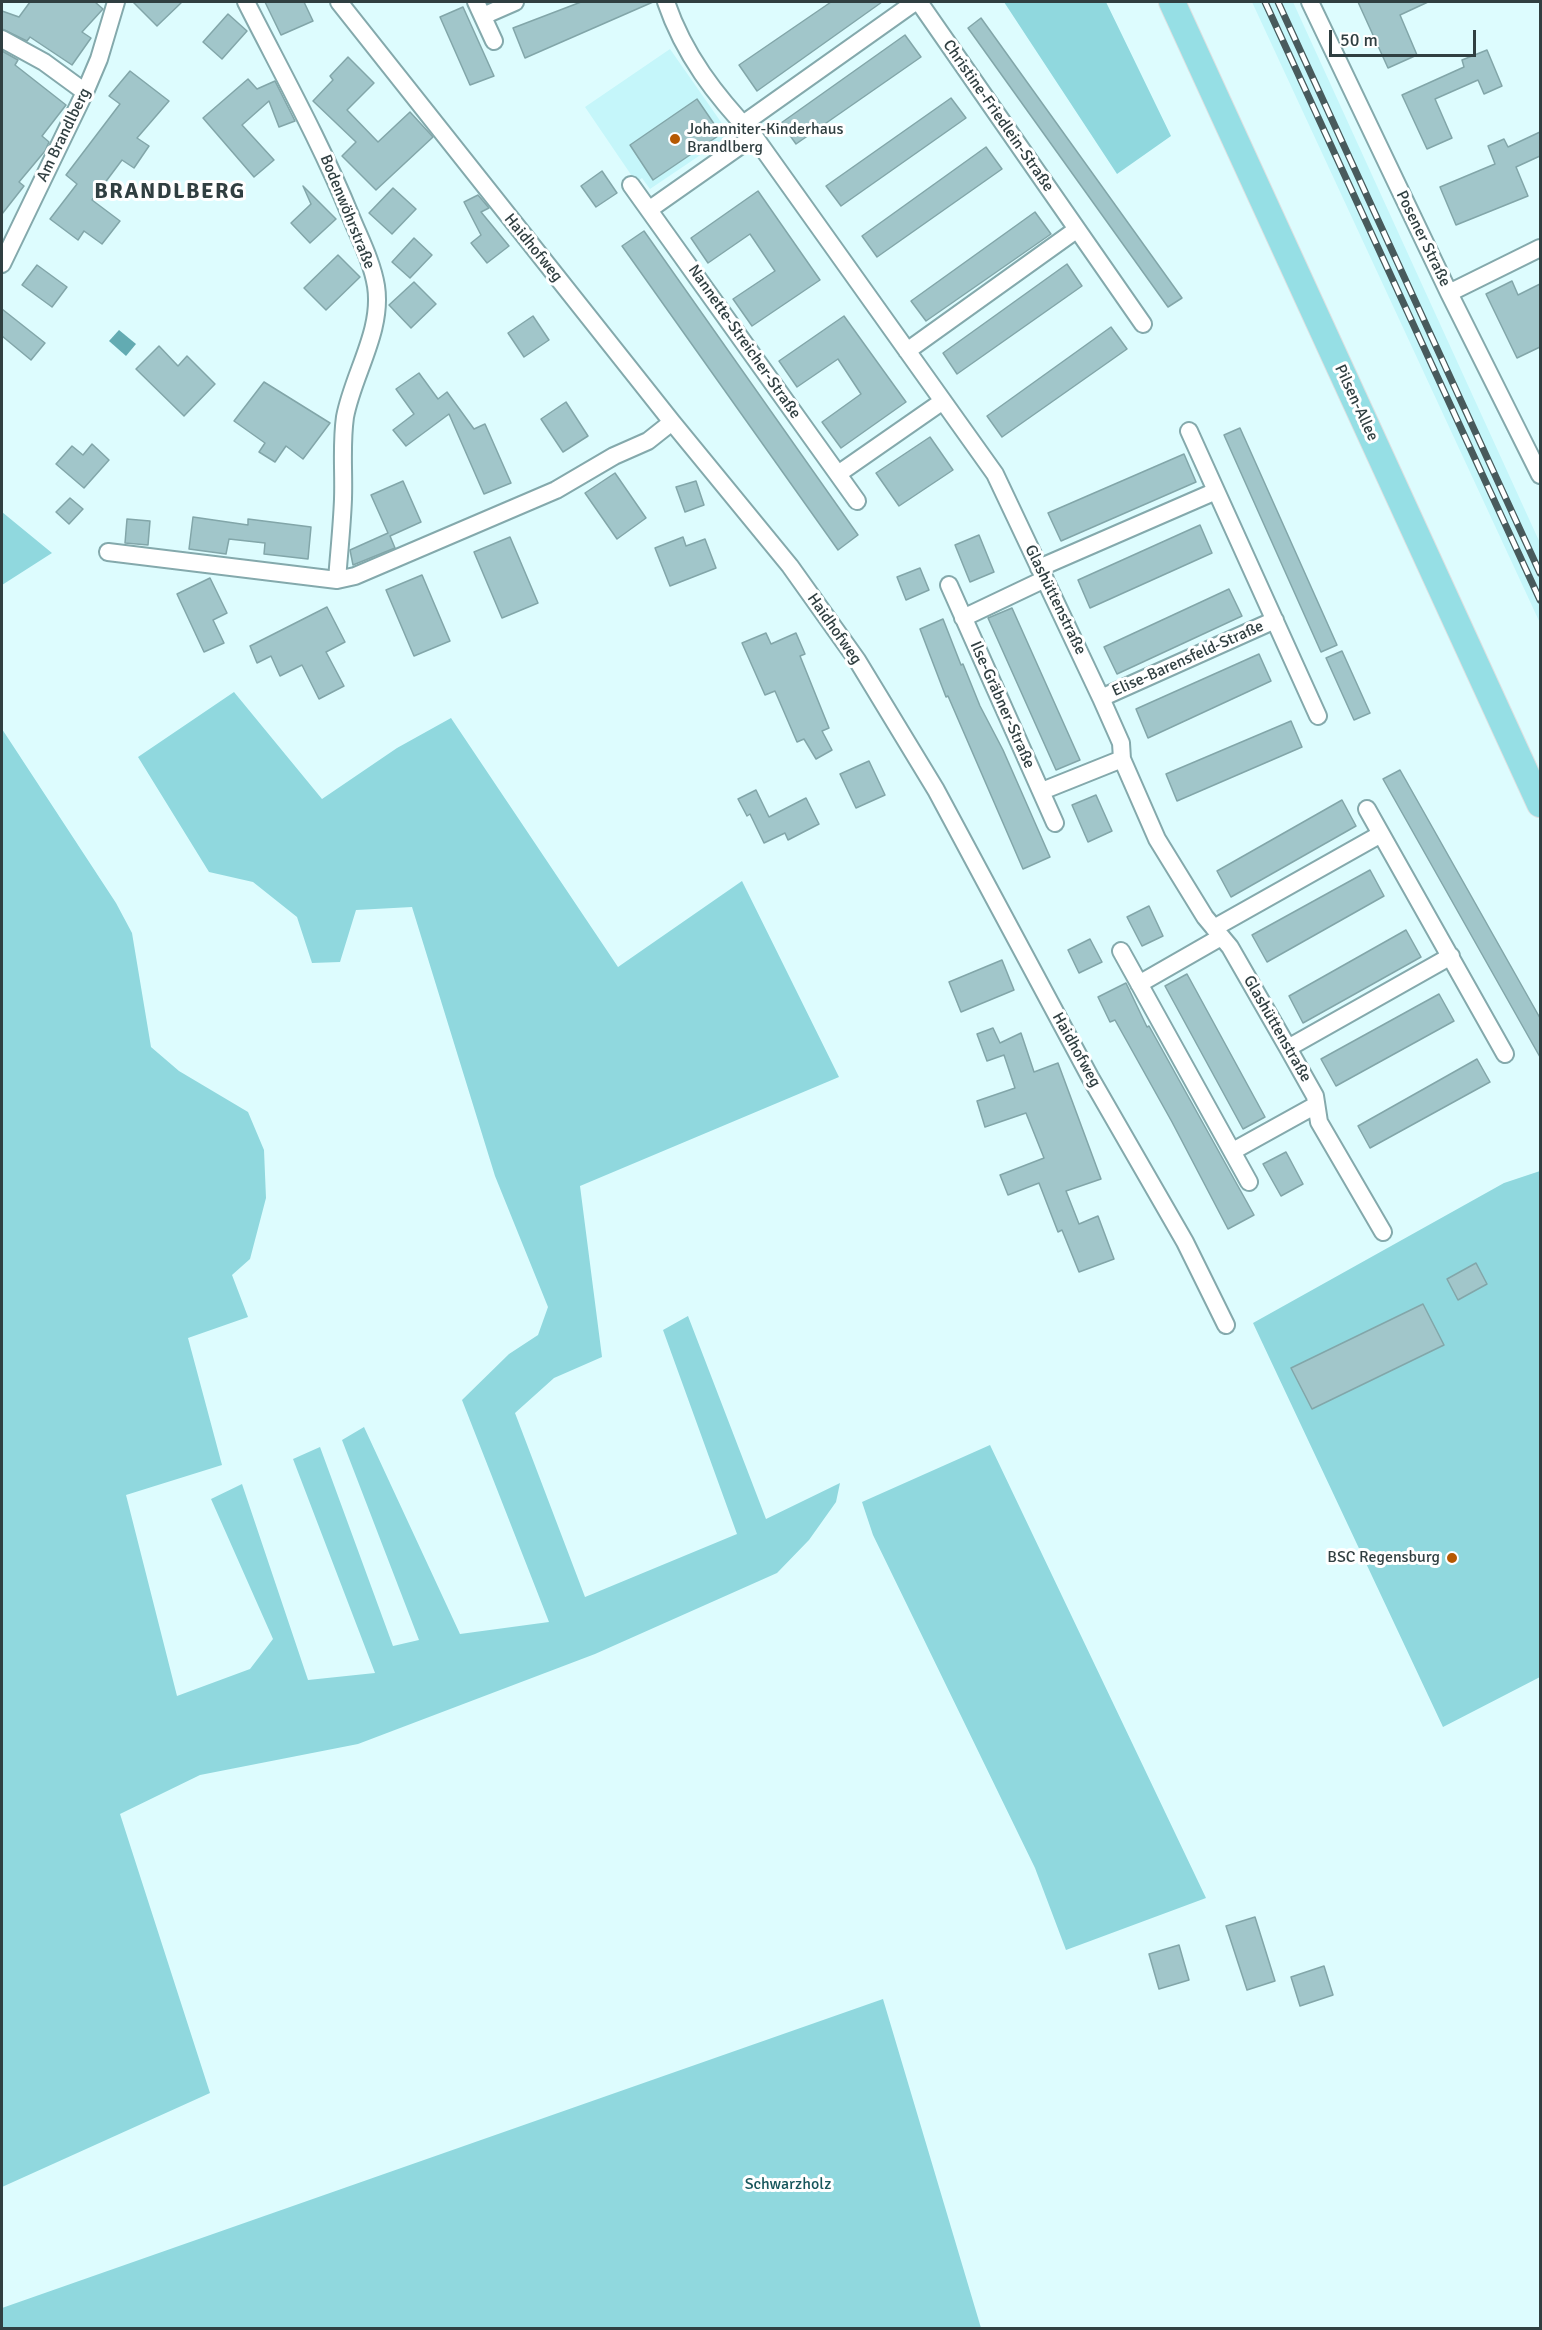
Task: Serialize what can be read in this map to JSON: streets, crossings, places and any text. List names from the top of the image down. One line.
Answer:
{"streets":{"main road":["Pilsen-Allee"],"street":["Christine-Friedlein-Straße","Am Brandlberg","Bodenwöhrstraße","Posener Straße","Haidhofweg","Nannette-Streicher-Straße","Glashüttenstraße","Elise-Barensfeld-Straße","Ilse-Gräbner-Straße"]},"crossings":[["Christine-Friedlein-Straße","Glashüttenstraße"],["Glashüttenstraße","Elise-Barensfeld-Straße"]],"districts":["BRANDLBERG"],"parks":["Schwarzholz"],"places":["Johanniter-Kinderhaus Brandlberg","BSC Regensburg"],"scale_bar":"50 m"}
